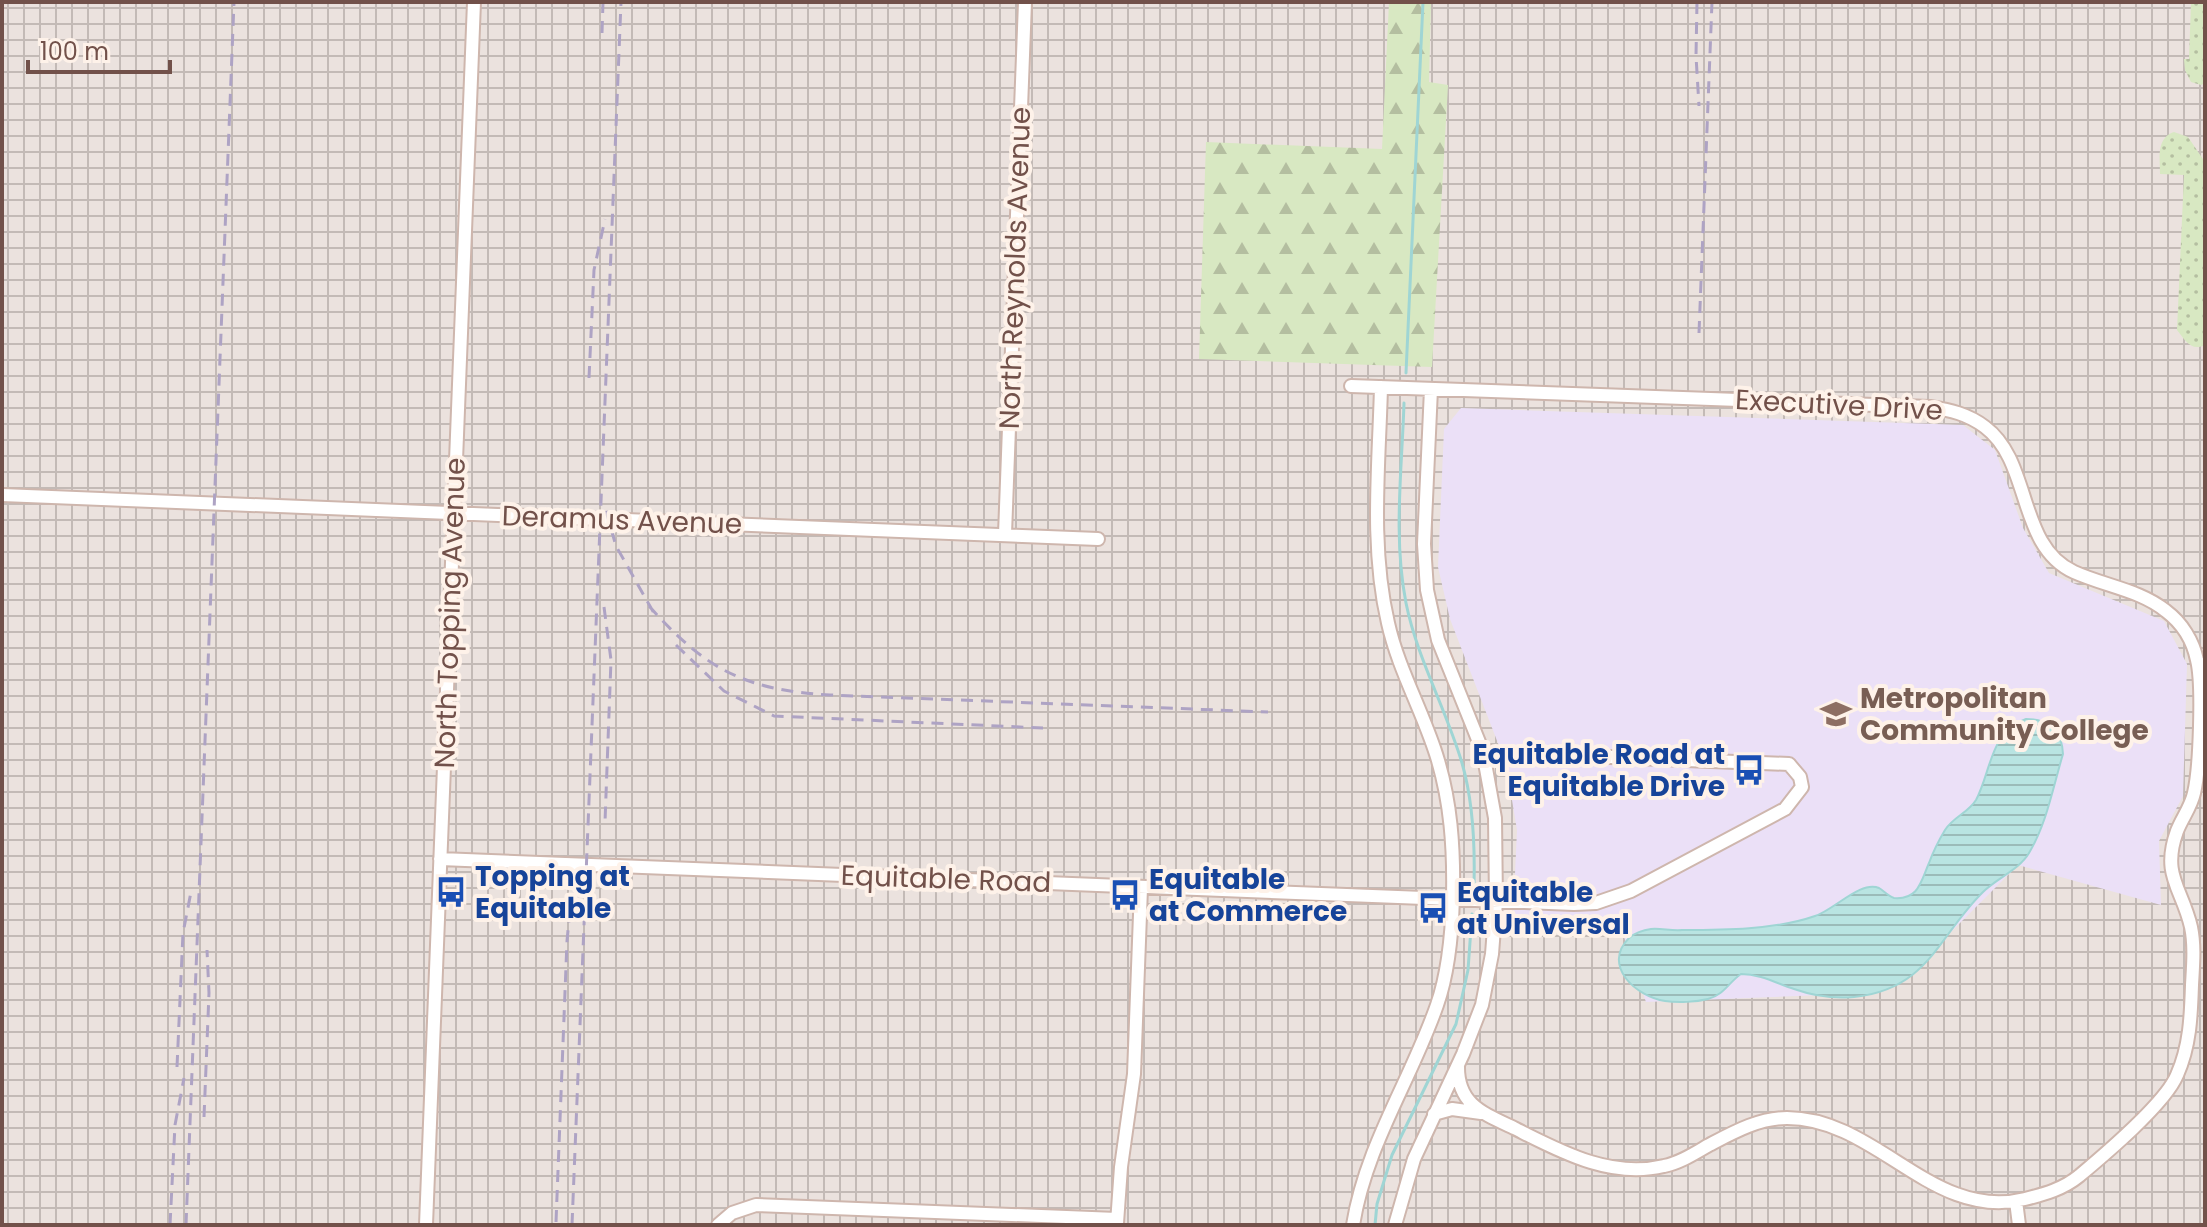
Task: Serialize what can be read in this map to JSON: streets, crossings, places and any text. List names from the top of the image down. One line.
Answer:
{"streets":{"street":["North Reynolds Avenue","Executive Drive","Deramus Avenue","North Topping Avenue","Equitable Road"]},"crossings":[["North Reynolds Avenue","Deramus Avenue"],["Deramus Avenue","North Topping Avenue"],["North Topping Avenue","Equitable Road"]],"places":{"school or university":["Metropolitan Community College"],"bus stop":["Equitable Road at Equitable Drive","Topping at Equitable","Equitable at Commerce","Equitable at Universal"]},"scale_bar":"100 m"}
